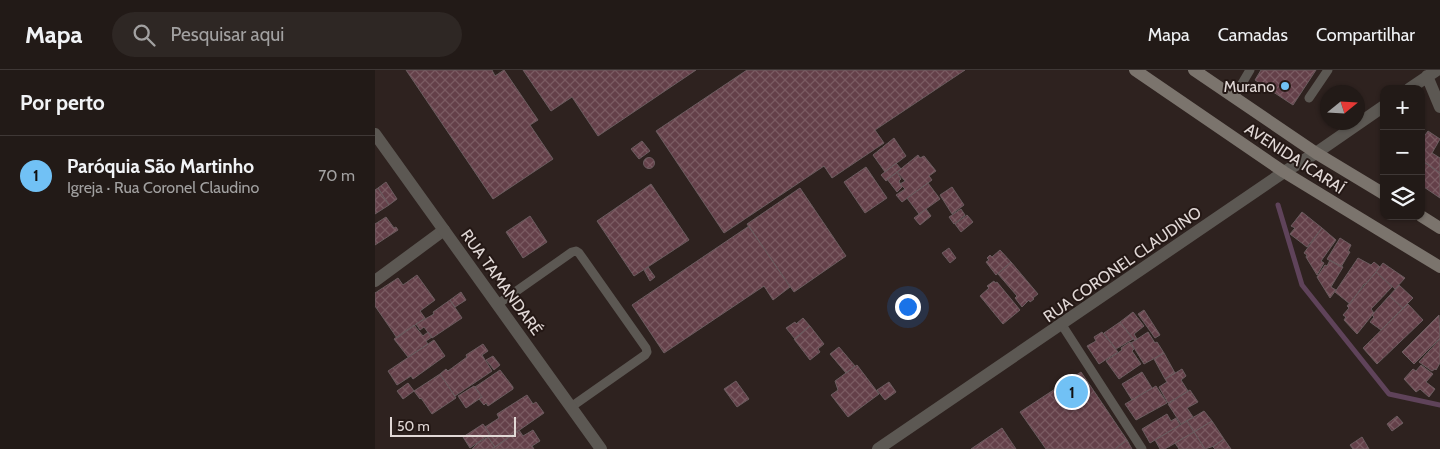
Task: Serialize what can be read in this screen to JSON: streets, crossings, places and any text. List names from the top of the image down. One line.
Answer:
{"streets":{"main road":["AVENIDA ICARAÍ"],"street":["RUA CORONEL CLAUDINO","RUA TAMANDARÉ"]},"crossings":[["AVENIDA ICARAÍ","RUA CORONEL CLAUDINO"]],"places":["Murano"],"scale_bar":"50 m","north":"right","page":{"header":"Mapa","search":"Pesquisar aqui","nav":["Mapa","Camadas","Compartilhar"],"heading":"Por perto","map_buttons":["+","−"],"list":[{"mark":"1","name":"Paróquia São Martinho","note":"Igreja · Rua Coronel Claudino","value":"70 m"}],"pins":"1","scale":"50 m"}}
